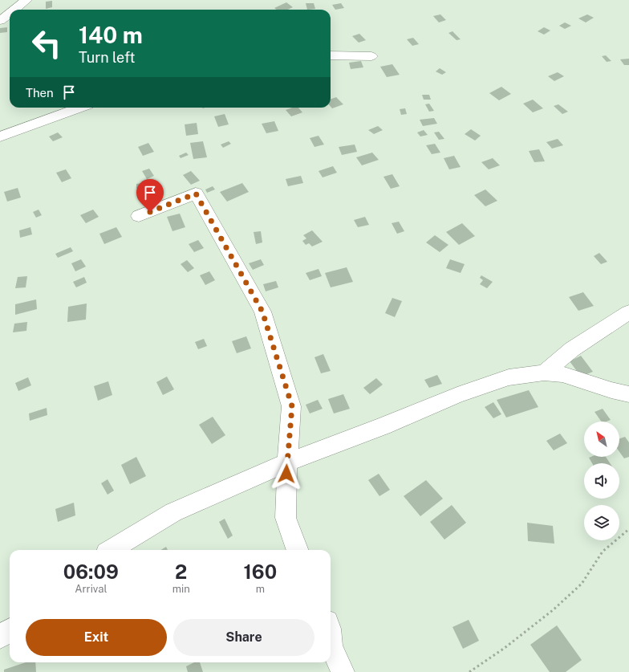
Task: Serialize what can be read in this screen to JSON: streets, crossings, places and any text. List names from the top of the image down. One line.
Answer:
{"north":"top left","page":{"turn":["140 m","Turn left"],"then":"Then","eta":["06:09","Arrival","2","min","160","m"],"buttons":["Exit","Share"]}}
